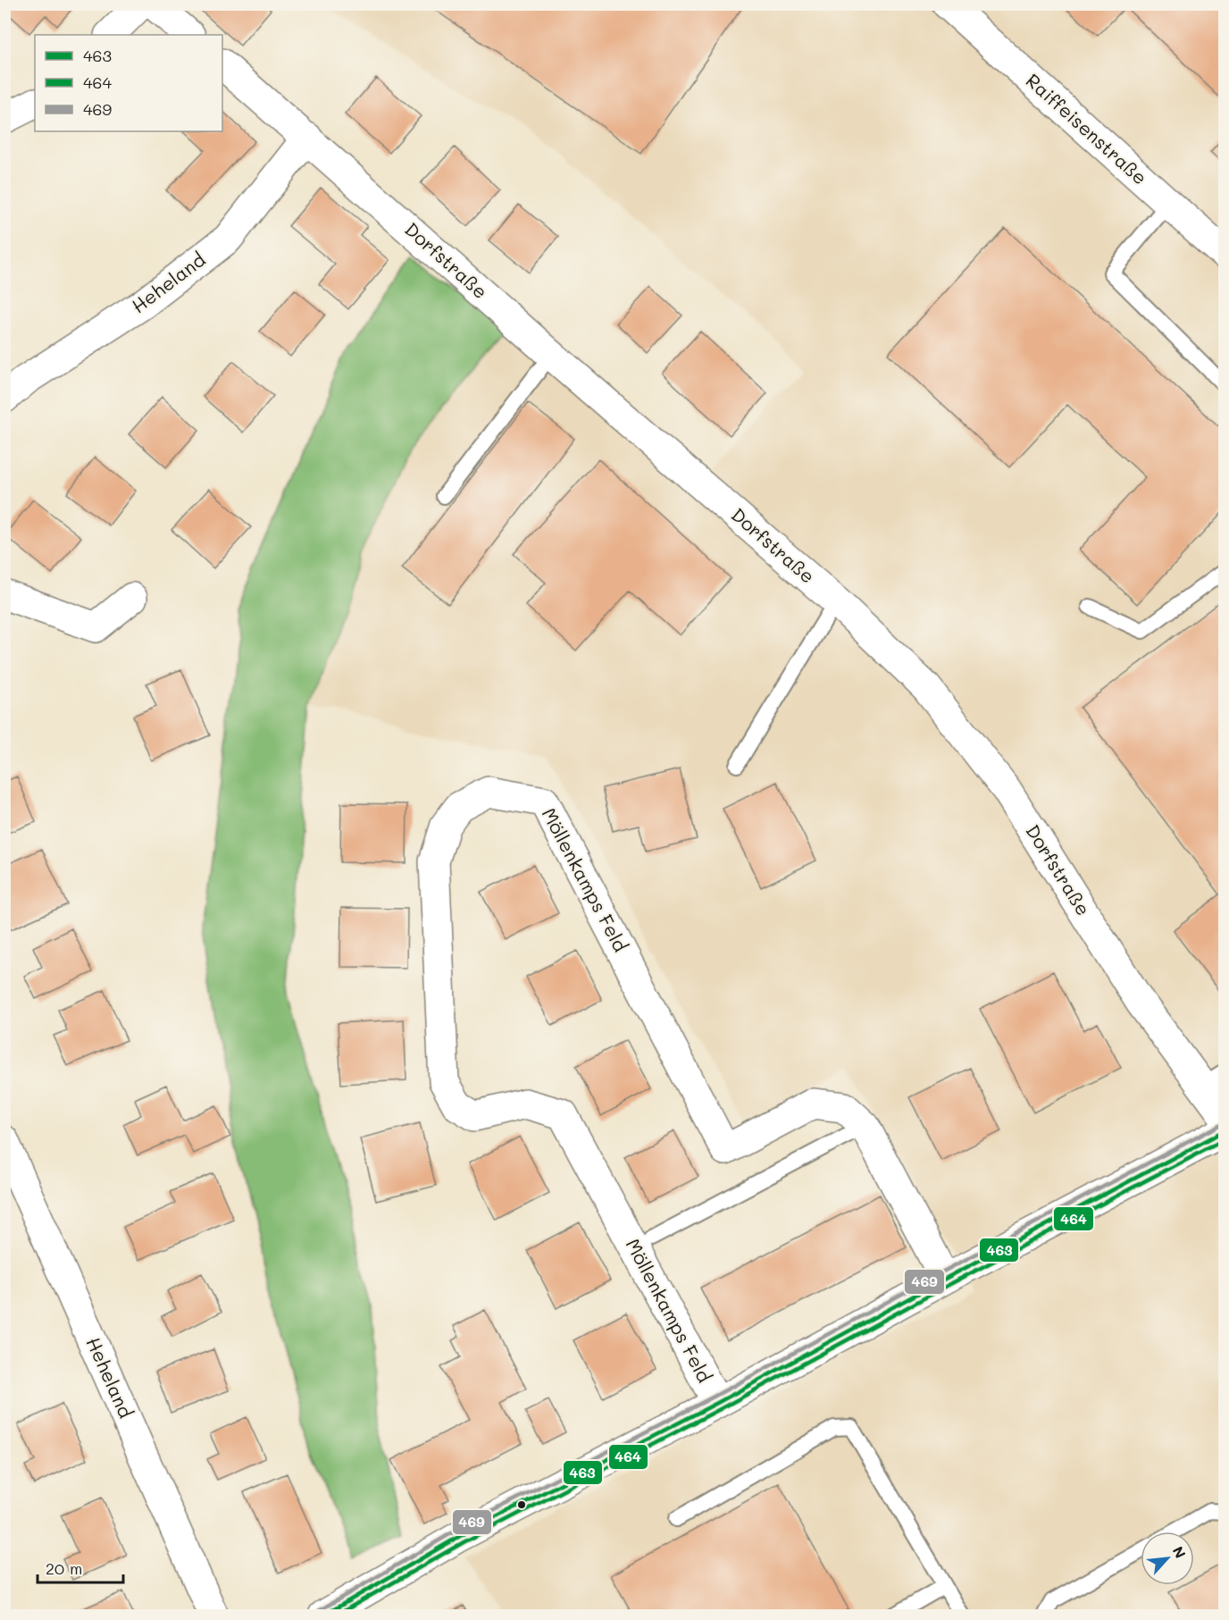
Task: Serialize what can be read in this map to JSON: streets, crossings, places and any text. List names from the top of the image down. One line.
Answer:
{"streets":{"street":["Raiffeisenstraße","Dorfstraße","Heheland","Möllenkamps Feld"]},"crossings":[["Dorfstraße","Heheland"]],"lines":["transit line 469","transit line 463","transit line 464"],"legend":["463","464","469"],"scale_bar":"20 m","north":"top right"}
